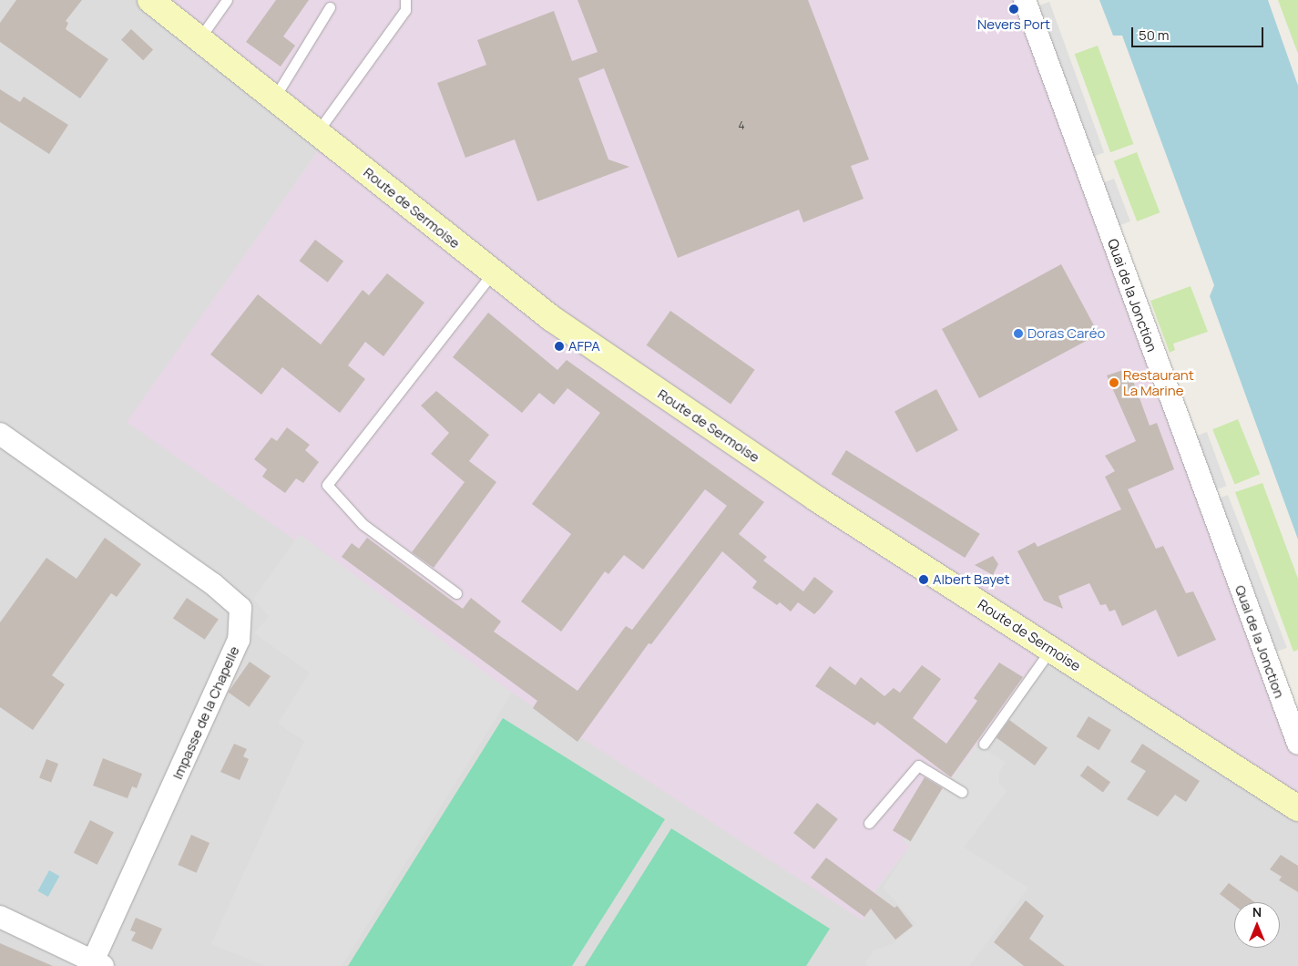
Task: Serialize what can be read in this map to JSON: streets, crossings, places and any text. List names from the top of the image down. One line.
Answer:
{"streets":{"main road":["Route de Sermoise"],"street":["Quai de la Jonction","Impasse de la Chapelle"]},"places":["Nevers Port","Doras Caréo","AFPA","Restaurant La Marine","Albert Bayet"],"house_numbers":["4"],"scale_bar":"50 m","north":"top"}
